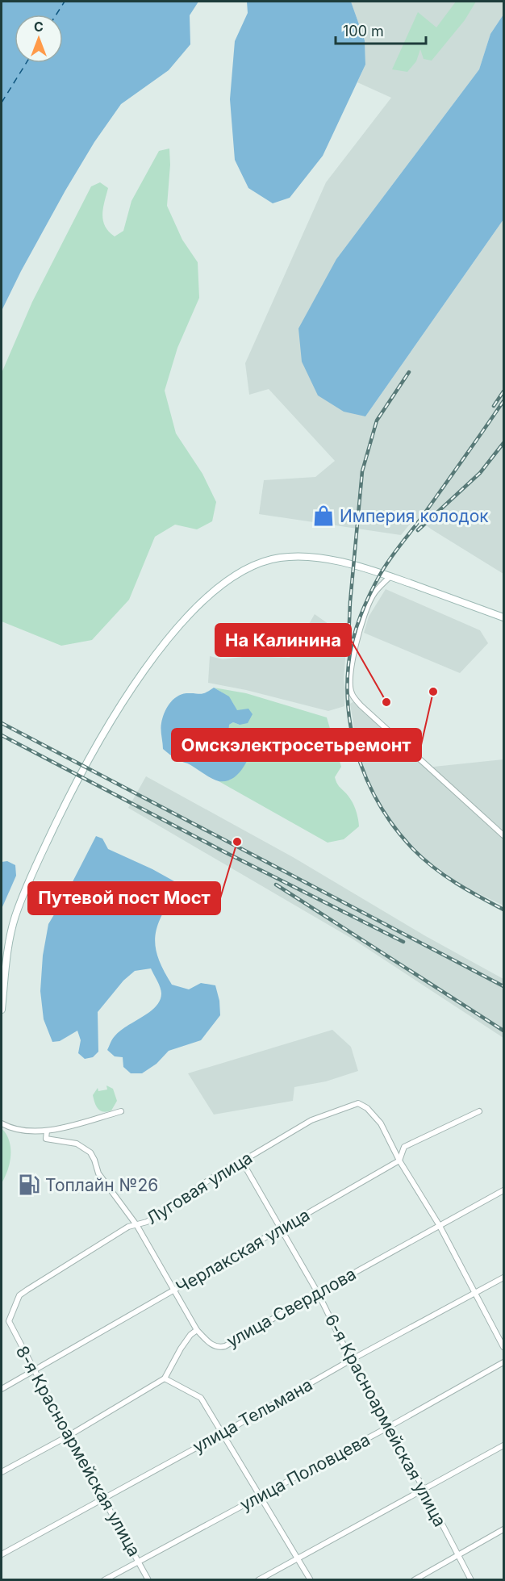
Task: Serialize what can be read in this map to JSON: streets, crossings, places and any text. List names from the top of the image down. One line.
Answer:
{"streets":{"street":["Луговая улица","Черлакская улица","улица Свердлова","улица Тельмана","6-я Красноармейская улица","8-я Красноармейская улица","улица Половцева"]},"crossings":[["Луговая улица","Черлакская улица"],["Луговая улица","улица Свердлова"],["Луговая улица","6-я Красноармейская улица"],["Луговая улица","8-я Красноармейская улица"],["Черлакская улица","улица Свердлова"],["Черлакская улица","6-я Красноармейская улица"],["Черлакская улица","8-я Красноармейская улица"],["улица Свердлова","6-я Красноармейская улица"],["улица Тельмана","6-я Красноармейская улица"],["улица Тельмана","8-я Красноармейская улица"],["6-я Красноармейская улица","улица Половцева"],["8-я Красноармейская улица","улица Половцева"]],"places":{"shop":["Империя колодок"],"other":["Омскэлектросетьремонт","На Калинина","Путевой пост Мост"],"fuel station":["Топлайн №26"]},"scale_bar":"100 m","north":"top"}
